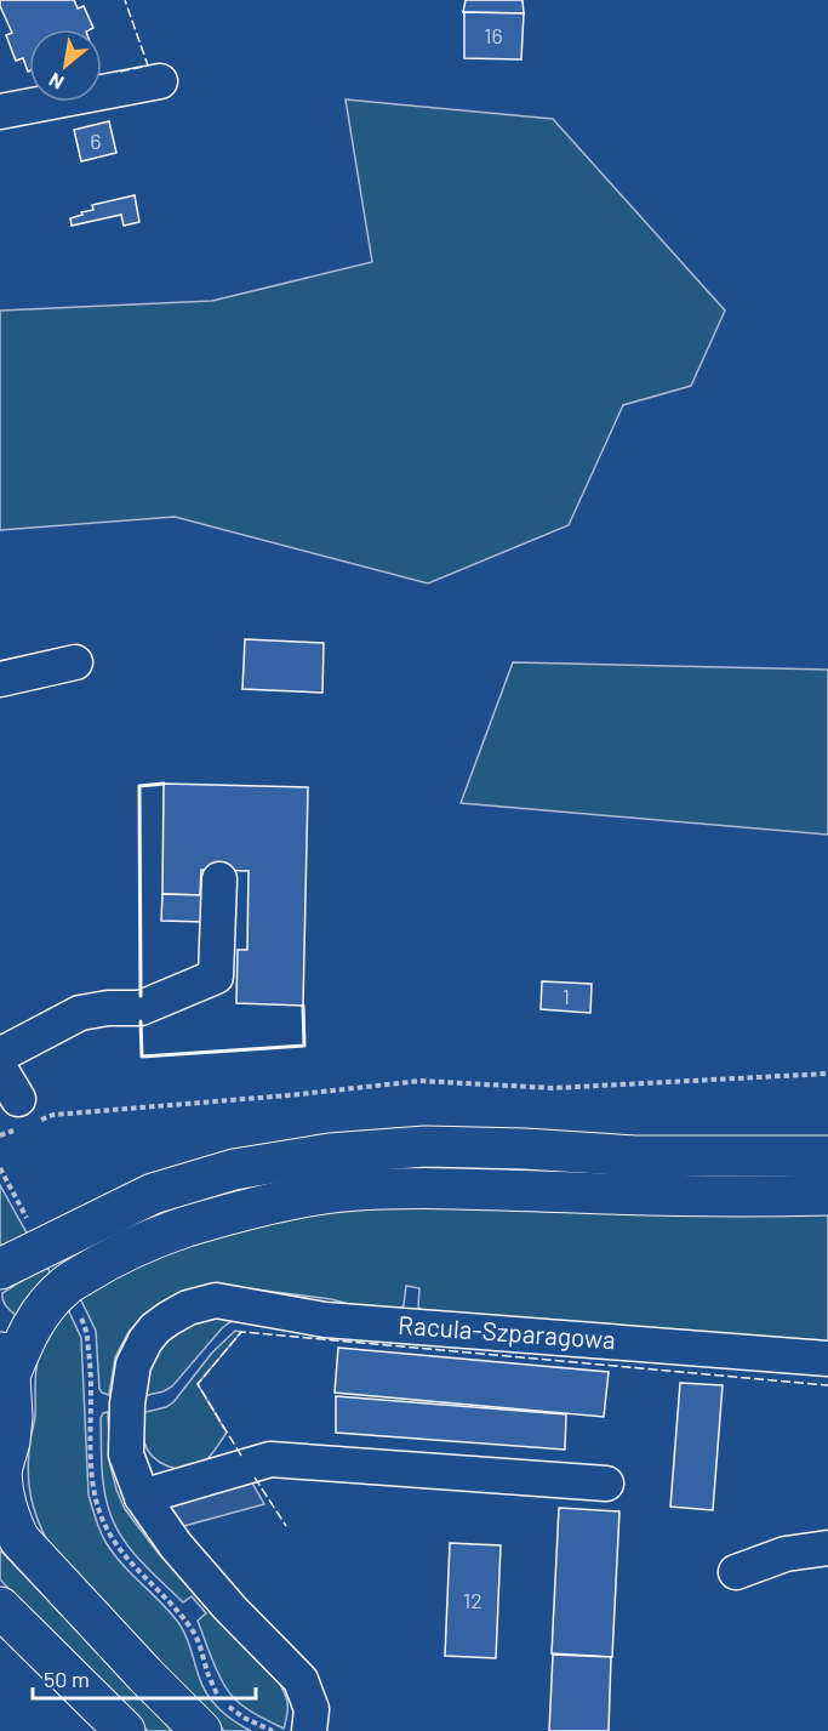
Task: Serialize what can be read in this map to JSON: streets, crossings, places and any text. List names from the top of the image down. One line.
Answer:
{"streets":{"street":["Racula-Szparagowa"]},"house_numbers":["16","6","1","12"],"scale_bar":"50 m","north":"bottom left"}
